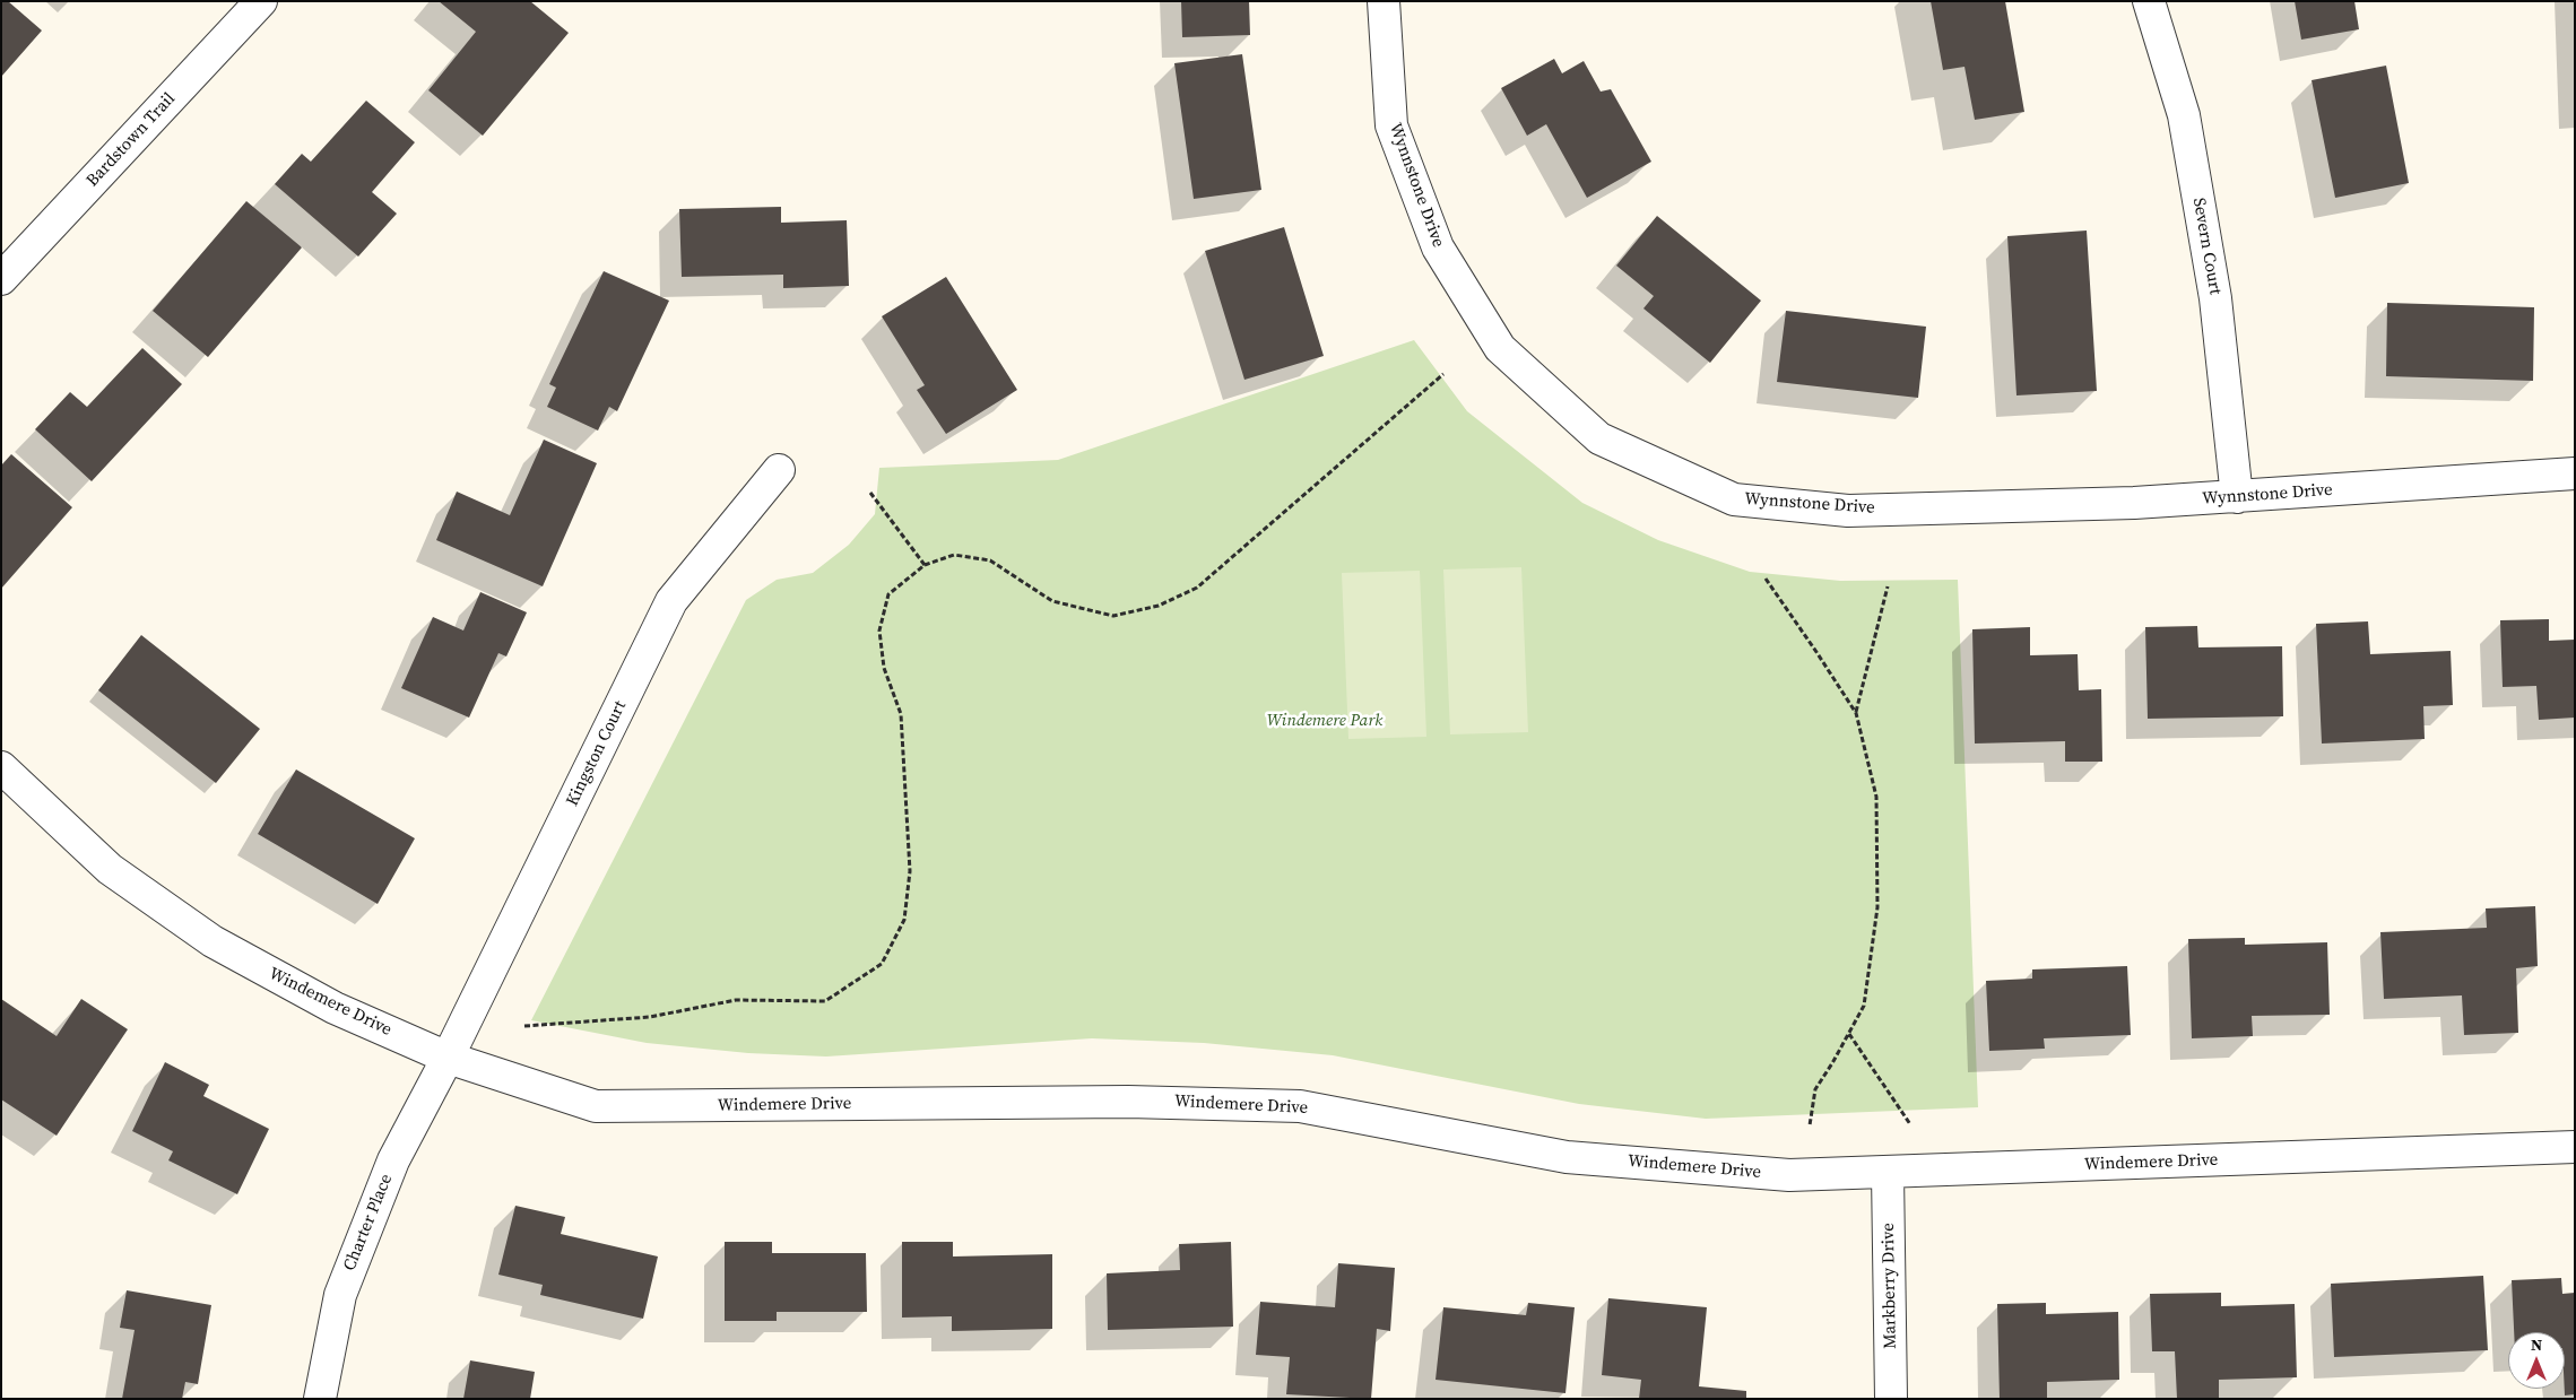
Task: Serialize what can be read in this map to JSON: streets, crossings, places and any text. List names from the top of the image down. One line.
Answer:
{"streets":{"street":["Bardstown Trail","Wynnstone Drive","Severn Court","Kingston Court","Windemere Drive","Charter Place","Markberry Drive"]},"crossings":[["Wynnstone Drive","Severn Court"],["Kingston Court","Windemere Drive"],["Kingston Court","Charter Place"],["Windemere Drive","Charter Place"],["Windemere Drive","Markberry Drive"]],"parks":["Windemere Park"],"north":"top"}
